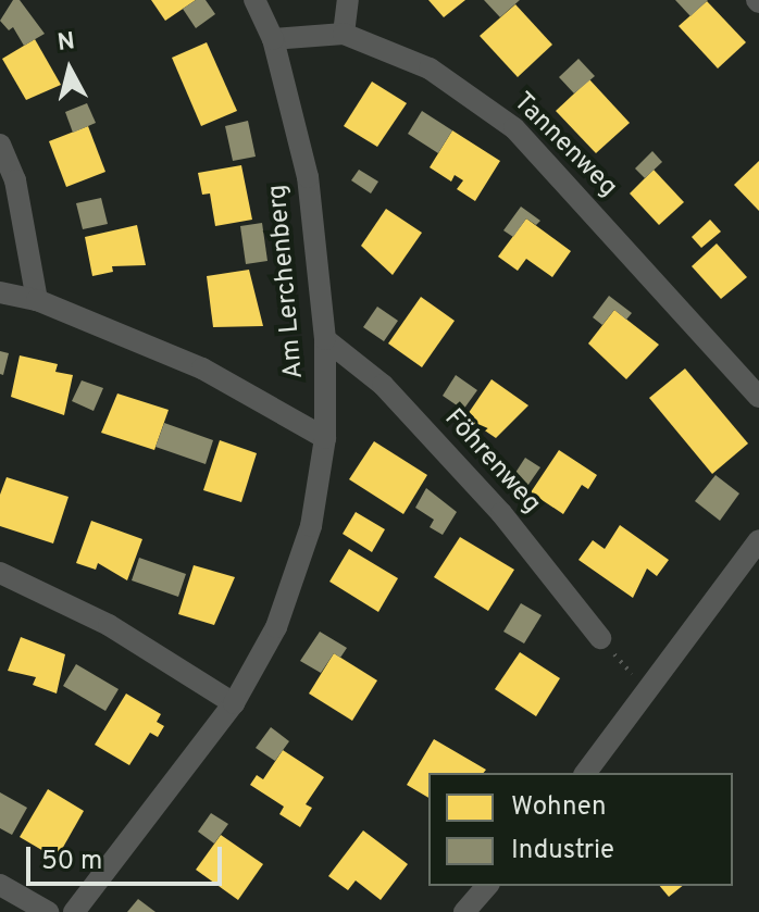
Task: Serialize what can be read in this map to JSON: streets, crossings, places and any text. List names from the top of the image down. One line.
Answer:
{"streets":{"street":["Tannenweg","Am Lerchenberg","Föhrenweg"]},"crossings":[["Tannenweg","Am Lerchenberg"],["Am Lerchenberg","Föhrenweg"]],"legend":["Wohnen","Industrie"],"scale_bar":"50 m","north":"top"}
